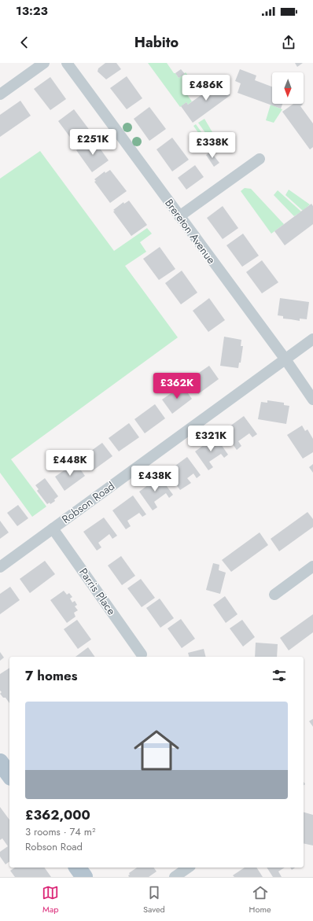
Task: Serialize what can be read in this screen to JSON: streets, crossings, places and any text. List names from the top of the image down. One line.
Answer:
{"streets":{"street":["Brereton Avenue","Robson Road","Parris Place"]},"crossings":[["Brereton Avenue","Robson Road"],["Robson Road","Parris Place"]],"north":"bottom","page":{"status":"13:23","header":"Habito","price":["£486K","£251K","£338K","£362K","£321K","£448K","£438K"],"heading":"7 homes","list":[{"name":"£362,000","note":"3 rooms · 74 m² · Robson Road"}],"tabs":["Map","Saved","Home"]}}
